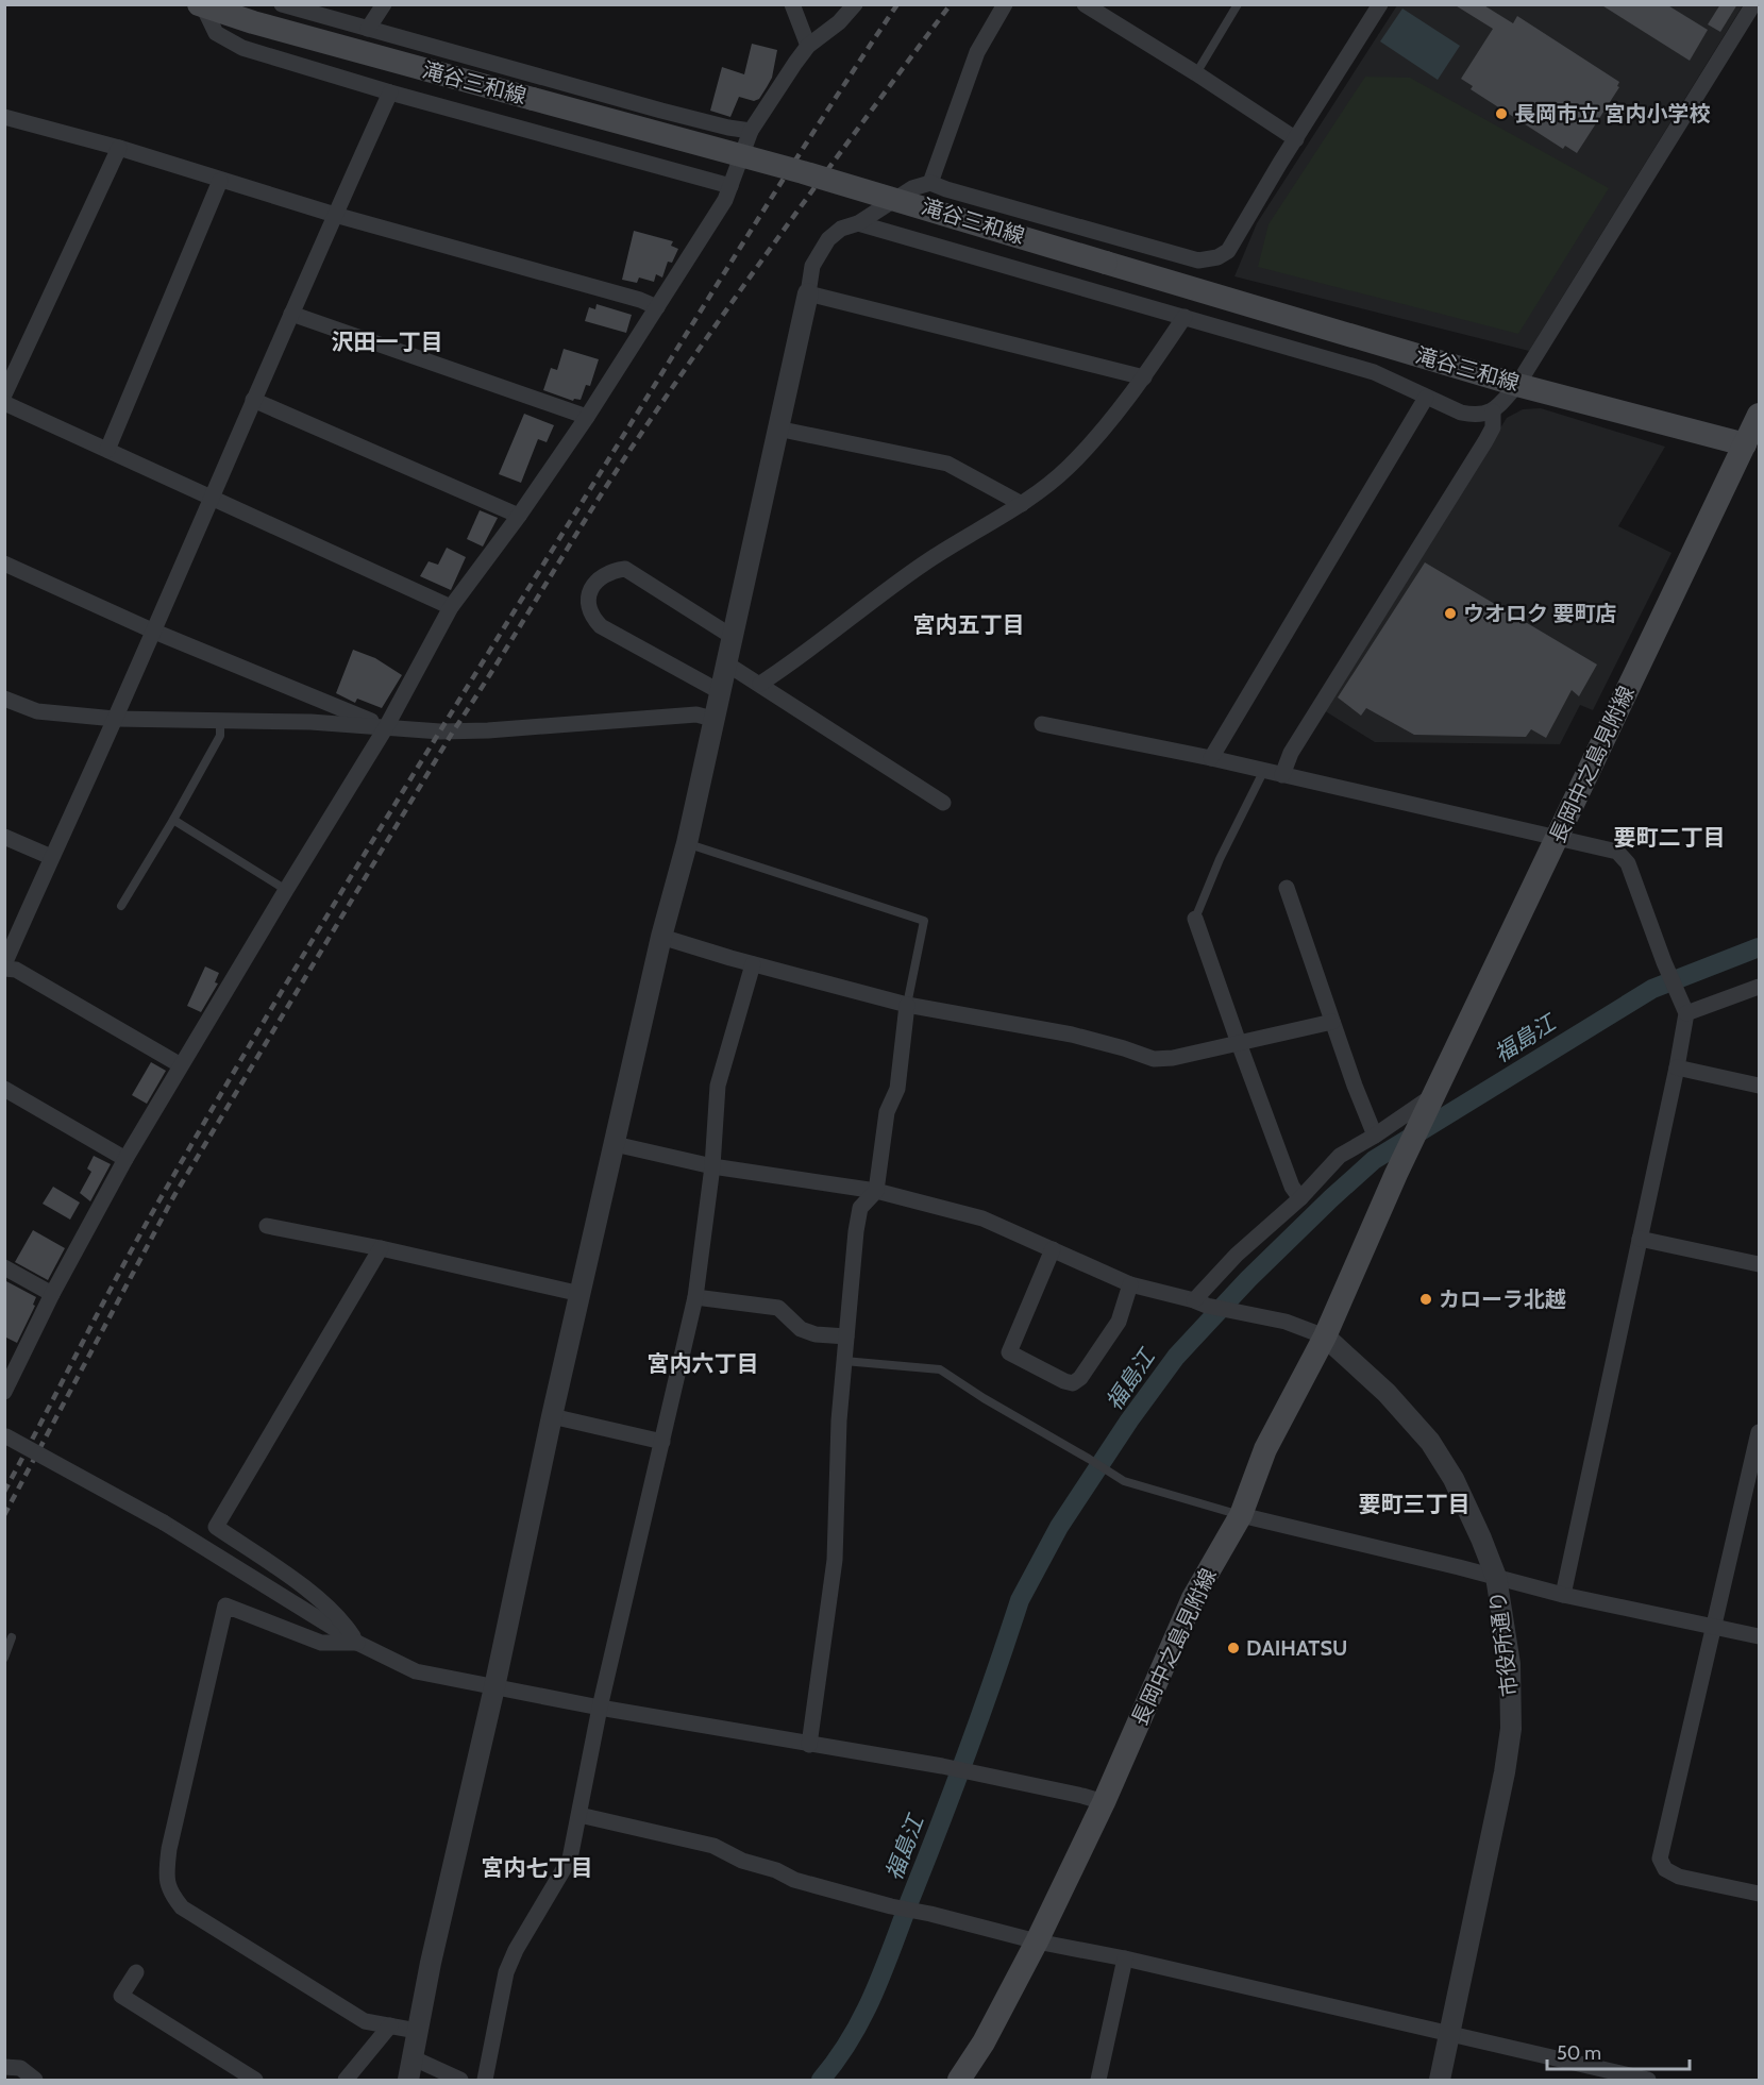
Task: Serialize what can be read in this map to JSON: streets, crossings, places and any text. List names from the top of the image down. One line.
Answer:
{"streets":{"main road":["滝谷三和線","長岡中之島見附線"],"street":["市役所通り"]},"crossings":[["滝谷三和線","長岡中之島見附線"],["長岡中之島見附線","市役所通り"]],"districts":["沢田一丁目","宮内五丁目","要町二丁目","宮内六丁目","要町三丁目","宮内七丁目"],"water":["福島江"],"places":["長岡市立 宮内小学校","ウオロク 要町店","カローラ北越","DAIHATSU"],"scale_bar":"50 m"}
